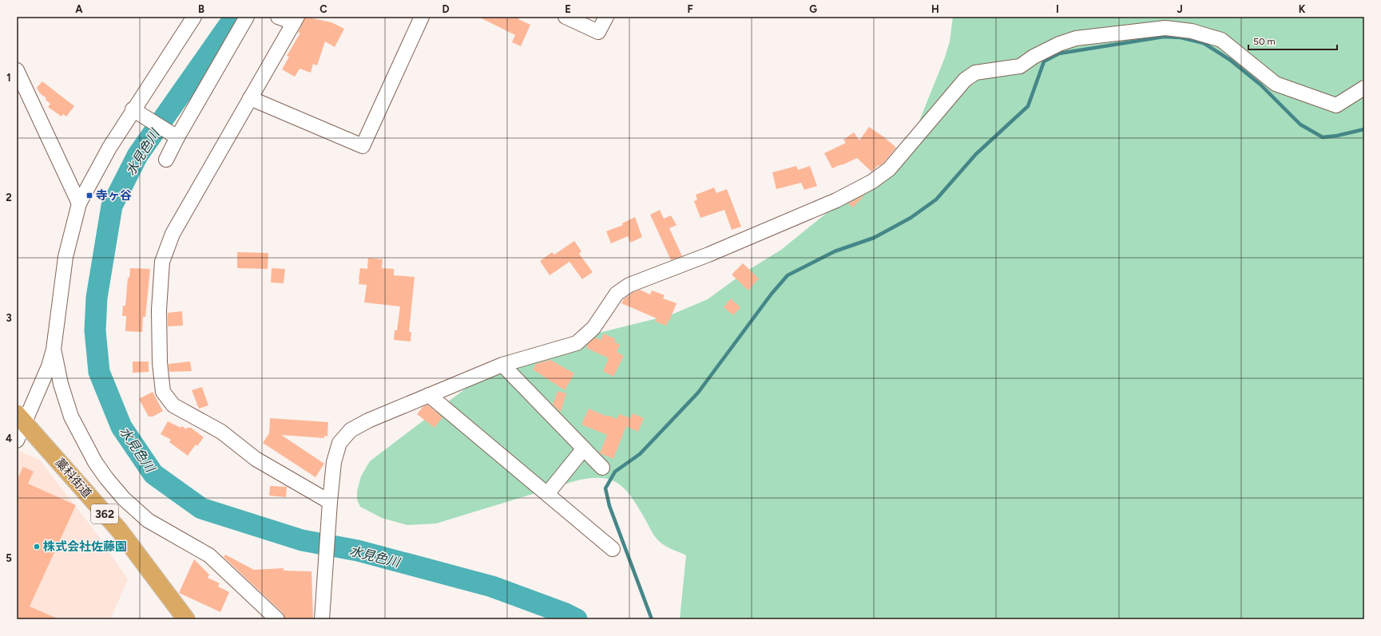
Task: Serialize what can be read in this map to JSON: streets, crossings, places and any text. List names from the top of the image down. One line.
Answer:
{"streets":{"highway":["藁科街道","362"]},"water":["水見色川"],"places":{"transit":["寺ヶ谷"],"other":["株式会社佐藤園"]},"scale_bar":"50 m","grid":{"columns":["A","B","C","D","E","F","G","H","I","J","K"],"rows":["1","2","3","4","5"]}}
